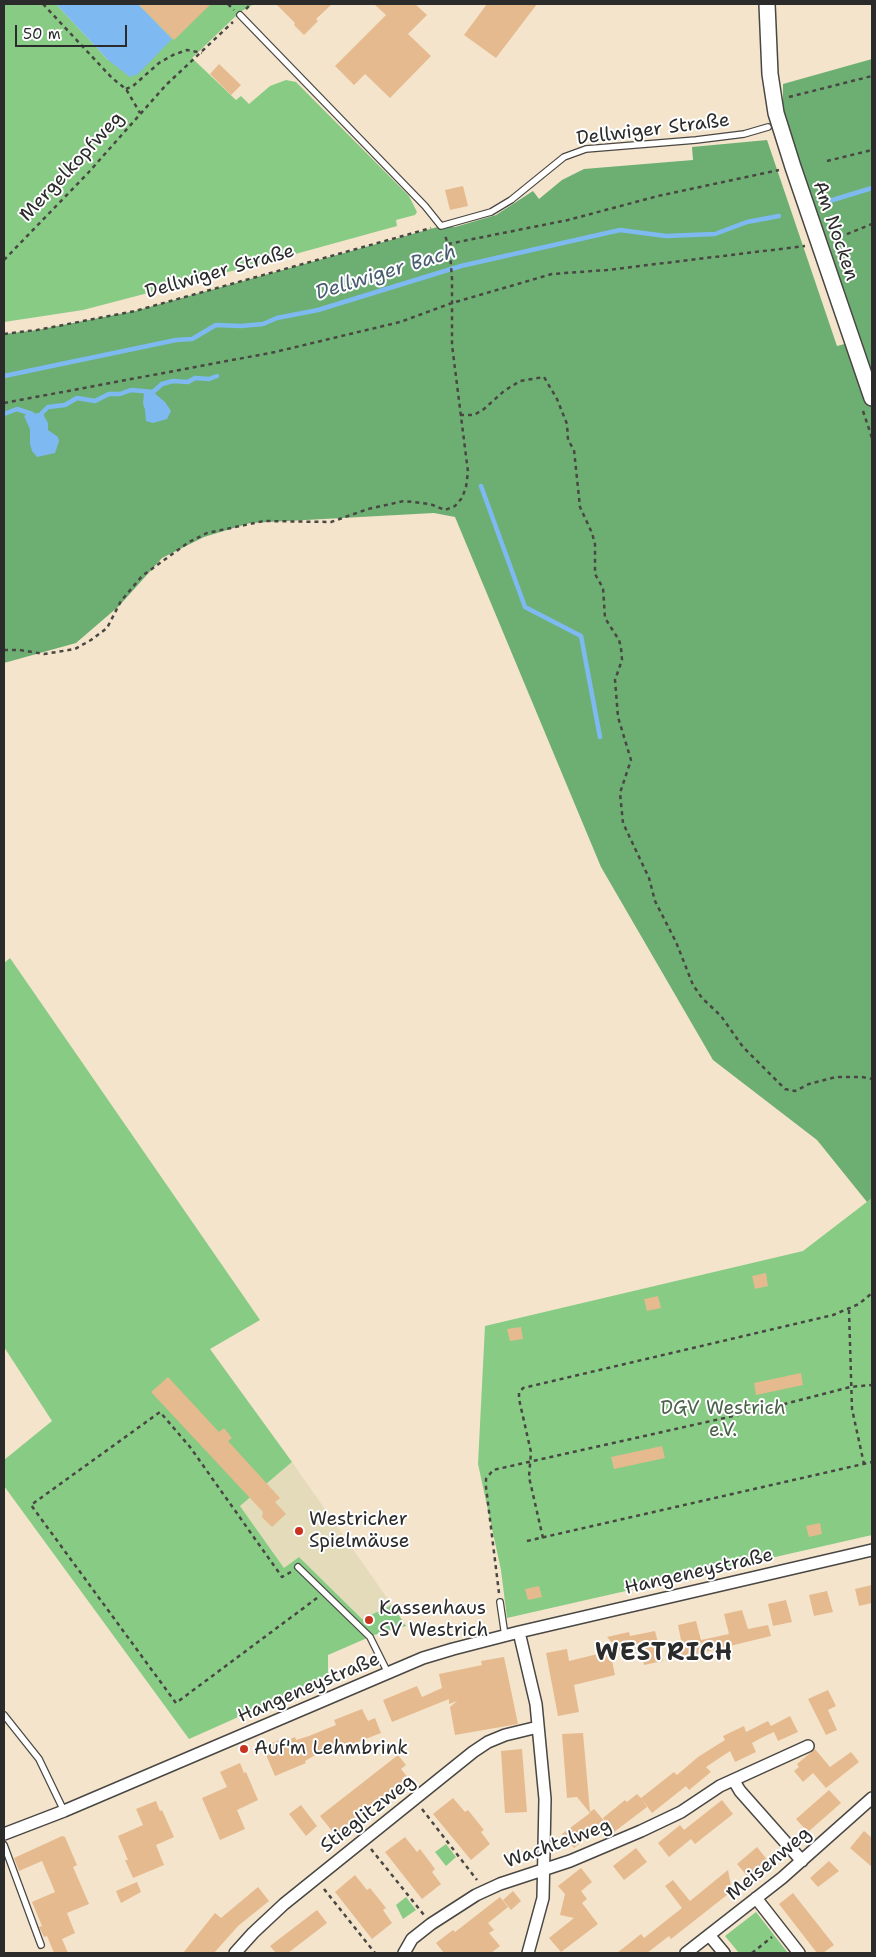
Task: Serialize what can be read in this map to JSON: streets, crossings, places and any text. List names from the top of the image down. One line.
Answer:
{"streets":{"street":["Am Nocken","Hangeneystraße","Stieglitzweg","Wachtelweg","Meisenweg"],"lane":["Dellwiger Straße"],"path":["Mergelkopfweg"]},"districts":["WESTRICH"],"water":["Dellwiger Bach"],"parks":["DGV Westrich e.V."],"places":["Westricher Spielmäuse","Kassenhaus SV Westrich","Auf'm Lehmbrink"],"scale_bar":"50 m"}
